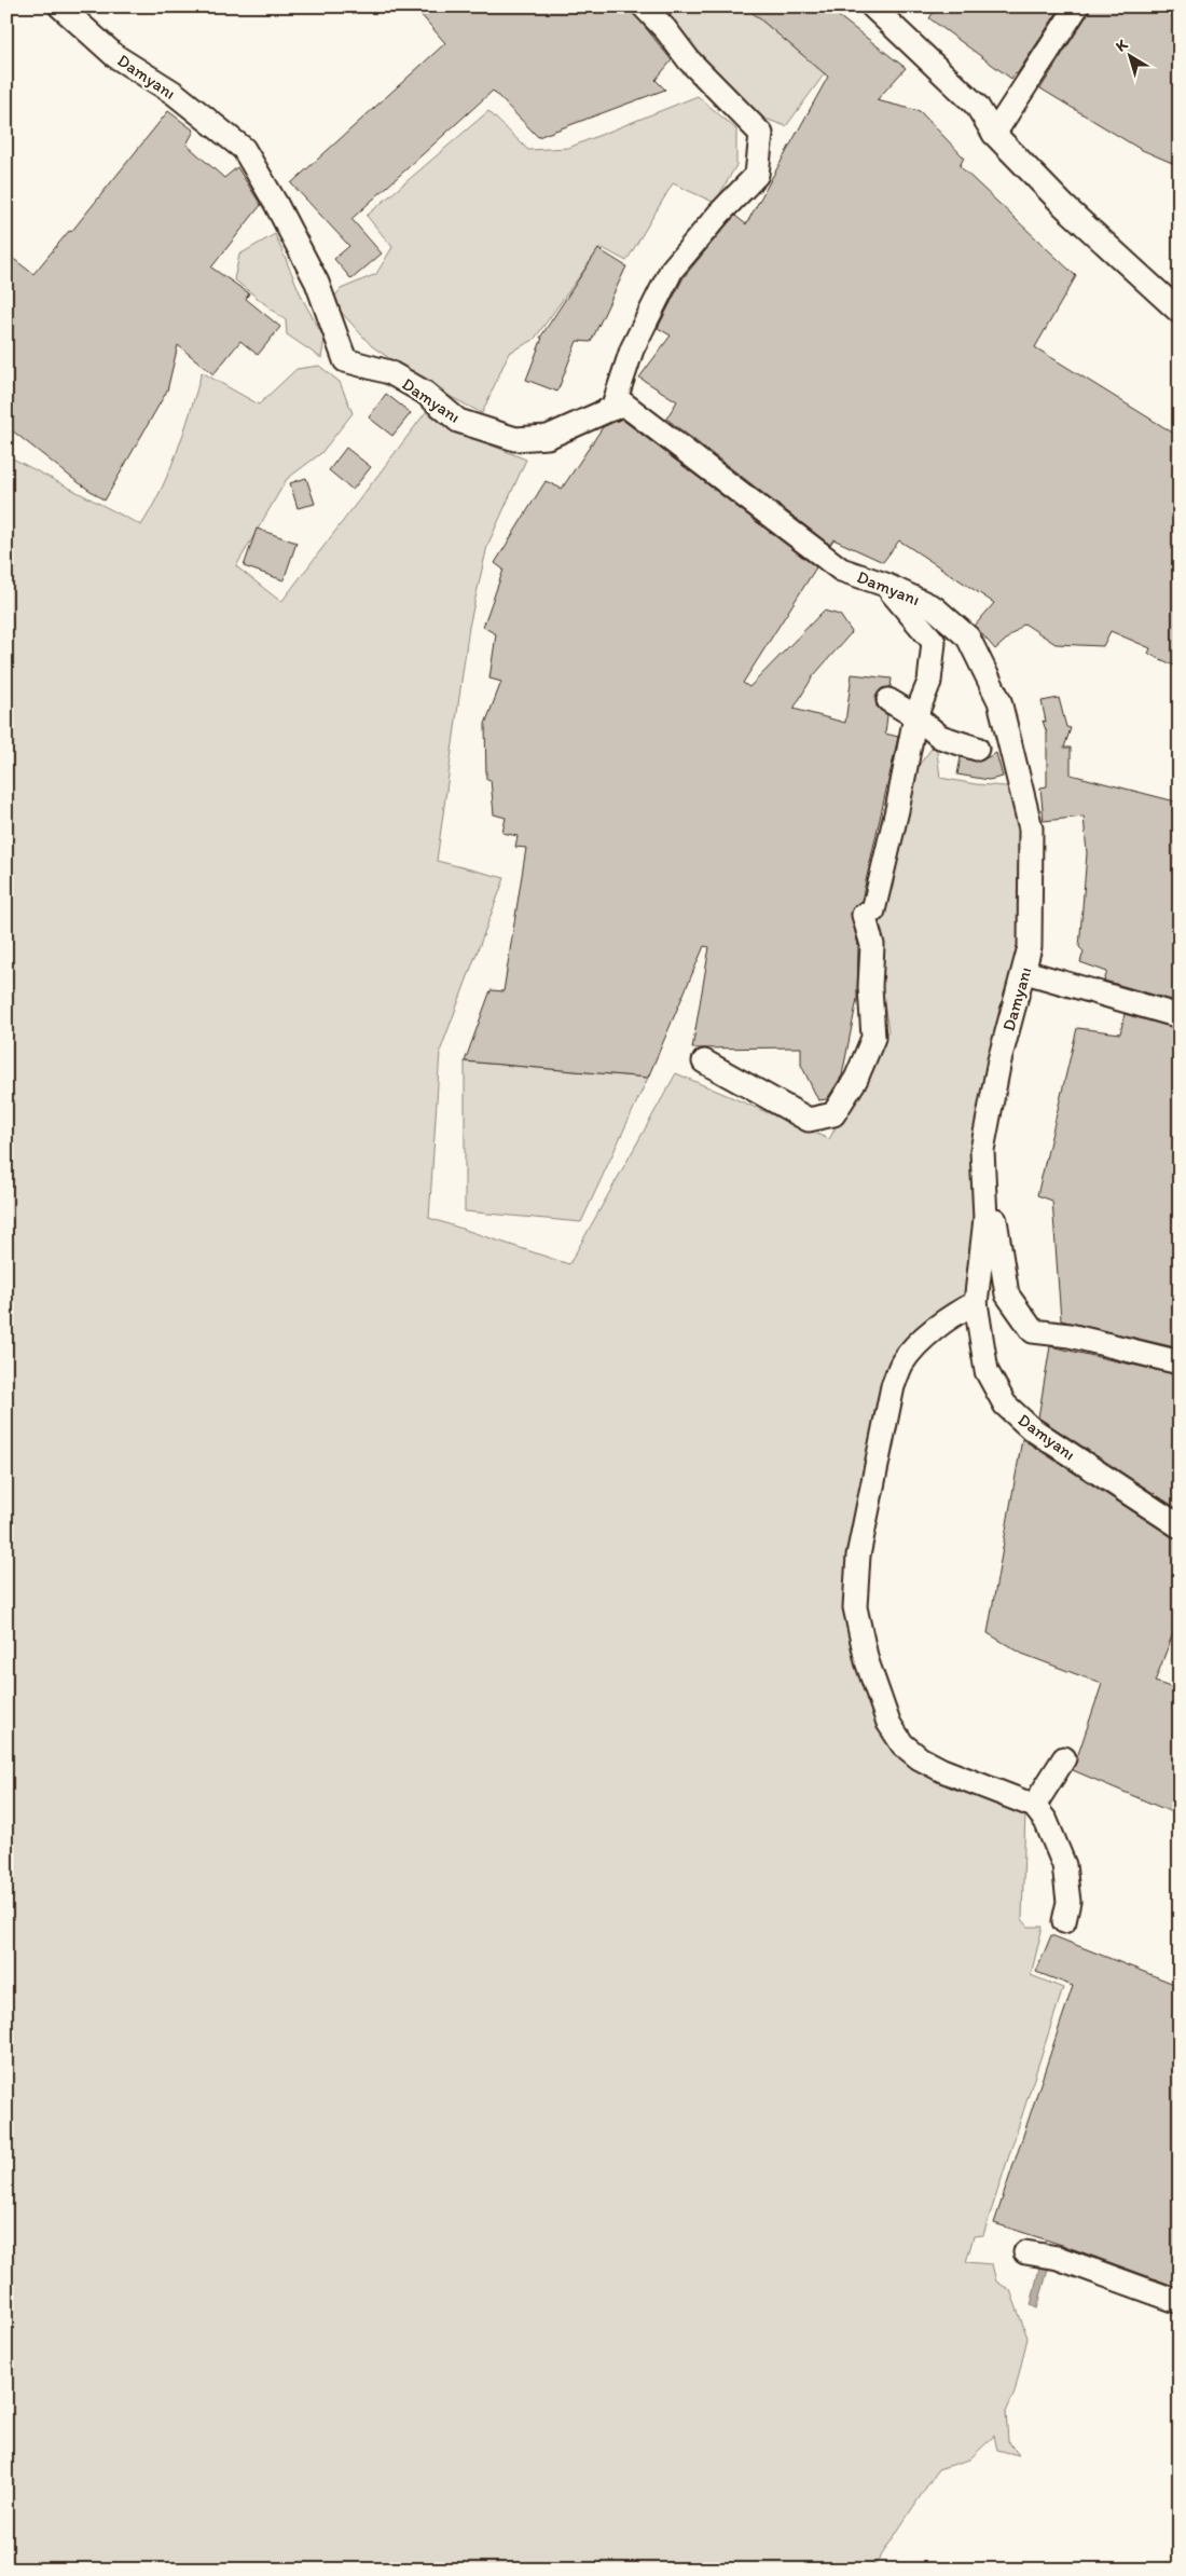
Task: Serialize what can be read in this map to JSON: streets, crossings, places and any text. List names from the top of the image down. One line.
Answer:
{"streets":{"street":["Damyanı"]},"north":"top left"}
